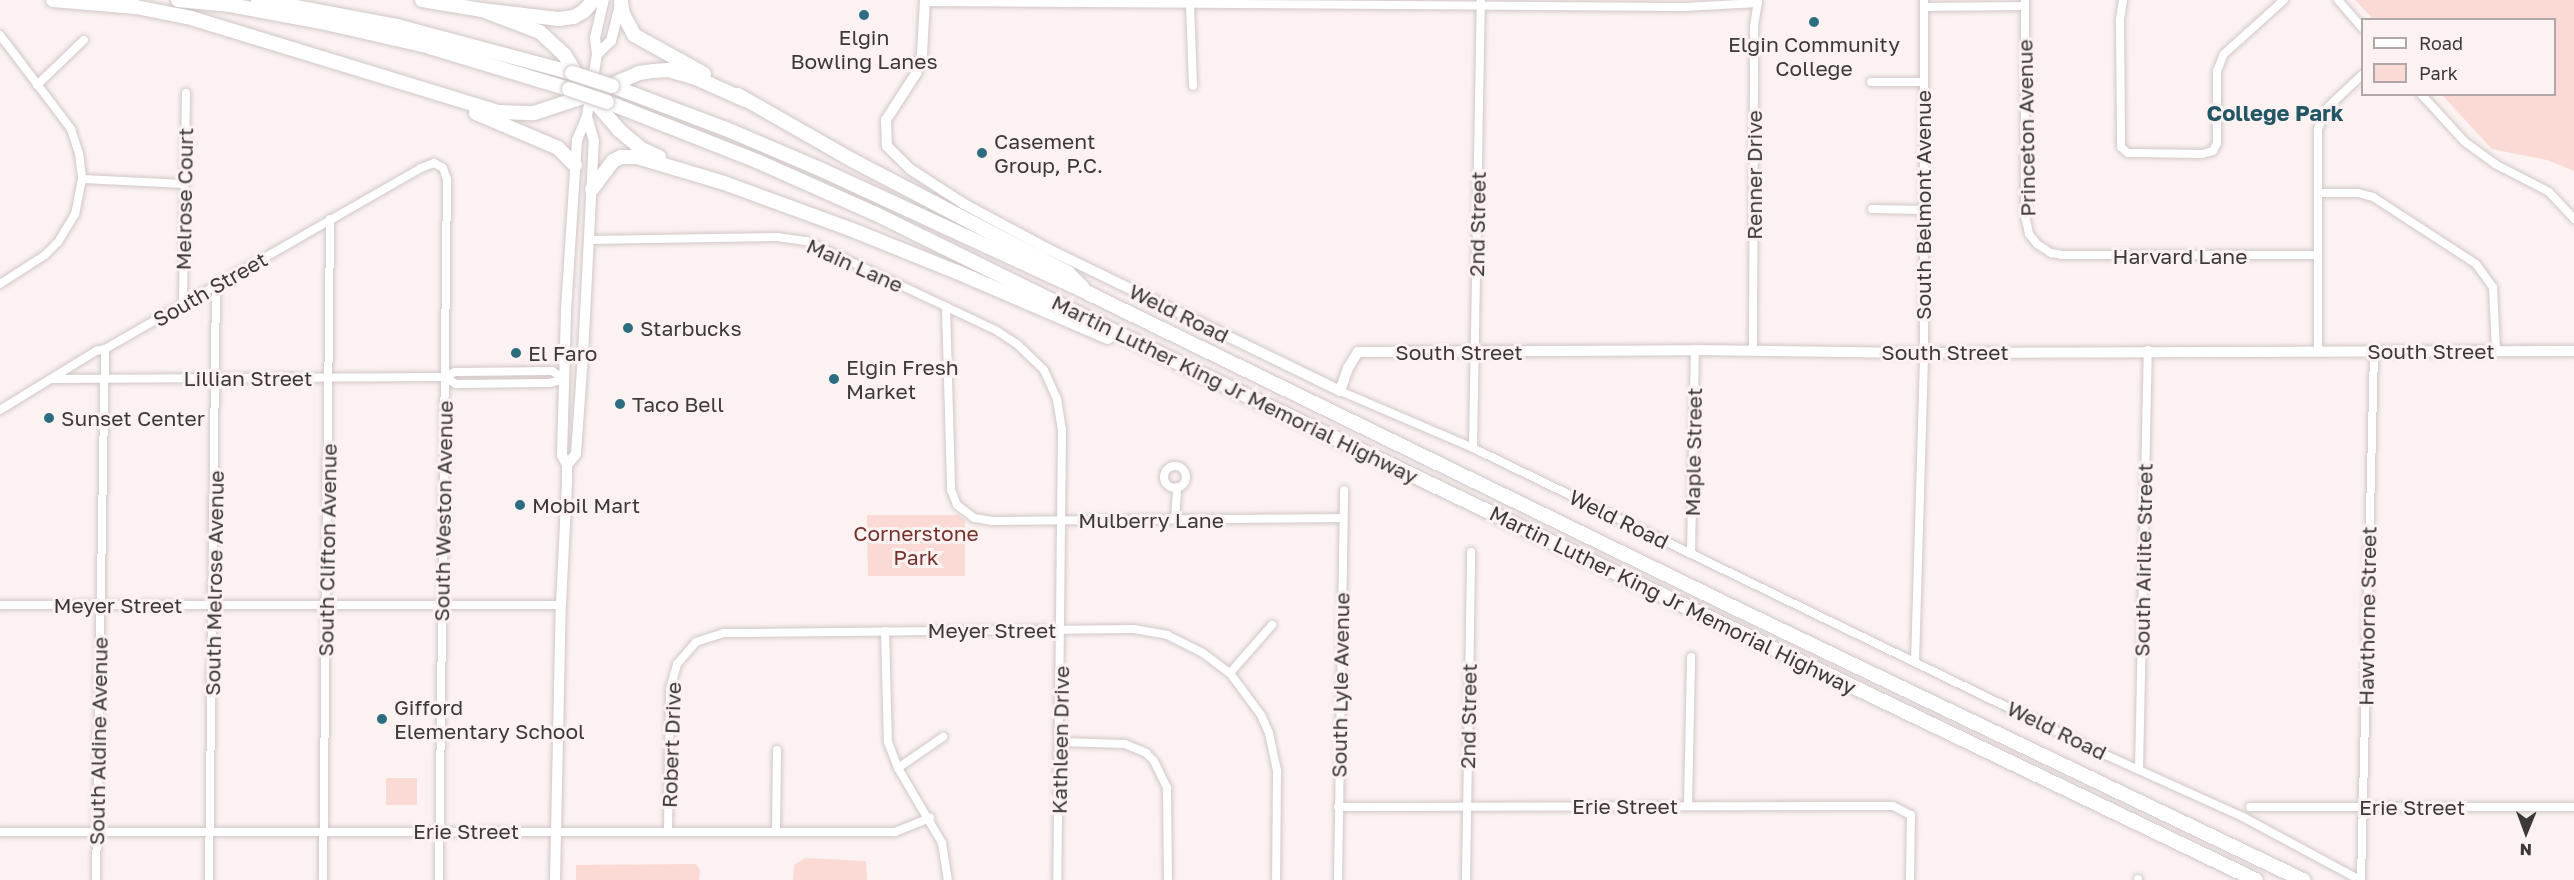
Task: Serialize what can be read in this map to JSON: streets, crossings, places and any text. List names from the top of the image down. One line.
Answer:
{"streets":{"highway":["Martin Luther King Jr Memorial Highway"],"street":["Princeton Avenue","Renner Drive","Melrose Court","South Belmont Avenue","2nd Street","Harvard Lane","Main Lane","South Street","Weld Road","Lillian Street","Maple Street","South Weston Avenue","Mulberry Lane","South Clifton Avenue","South Airlite Street","South Melrose Avenue","Meyer Street","Hawthorne Street","South Lyle Avenue","Kathleen Drive","South Aldine Avenue","Robert Drive","Erie Street"]},"crossings":[["Princeton Avenue","Harvard Lane"],["Renner Drive","South Street"],["Melrose Court","South Street"],["South Belmont Avenue","South Street"],["South Belmont Avenue","Weld Road"],["2nd Street","South Street"],["2nd Street","Weld Road"],["2nd Street","Erie Street"],["Main Lane","Mulberry Lane"],["Main Lane","Kathleen Drive"],["South Street","Weld Road"],["South Street","Lillian Street"],["South Street","Maple Street"],["South Street","South Weston Avenue"],["South Street","South Clifton Avenue"],["South Street","South Airlite Street"],["South Street","South Melrose Avenue"],["South Street","Hawthorne Street"],["South Street","South Aldine Avenue"],["Weld Road","Maple Street"],["Weld Road","South Airlite Street"],["Weld Road","Hawthorne Street"],["Lillian Street","South Weston Avenue"],["Lillian Street","South Clifton Avenue"],["Lillian Street","South Melrose Avenue"],["Lillian Street","South Aldine Avenue"],["South Weston Avenue","Meyer Street"],["South Weston Avenue","Erie Street"],["Mulberry Lane","South Lyle Avenue"],["Mulberry Lane","Kathleen Drive"],["South Clifton Avenue","Meyer Street"],["South Clifton Avenue","Erie Street"],["South Melrose Avenue","Meyer Street"],["South Melrose Avenue","Erie Street"],["Meyer Street","Kathleen Drive"],["Meyer Street","South Aldine Avenue"],["Meyer Street","Robert Drive"],["Hawthorne Street","Erie Street"],["South Lyle Avenue","Erie Street"],["South Aldine Avenue","Erie Street"],["Robert Drive","Erie Street"]],"districts":["College Park"],"parks":["Cornerstone Park"],"places":["Elgin Bowling Lanes","Elgin Community College","Casement Group, P.C.","Starbucks","El Faro","Elgin Fresh Market","Taco Bell","Sunset Center","Mobil Mart","Gifford Elementary School"],"legend":["Road","Park"],"north":"bottom"}
